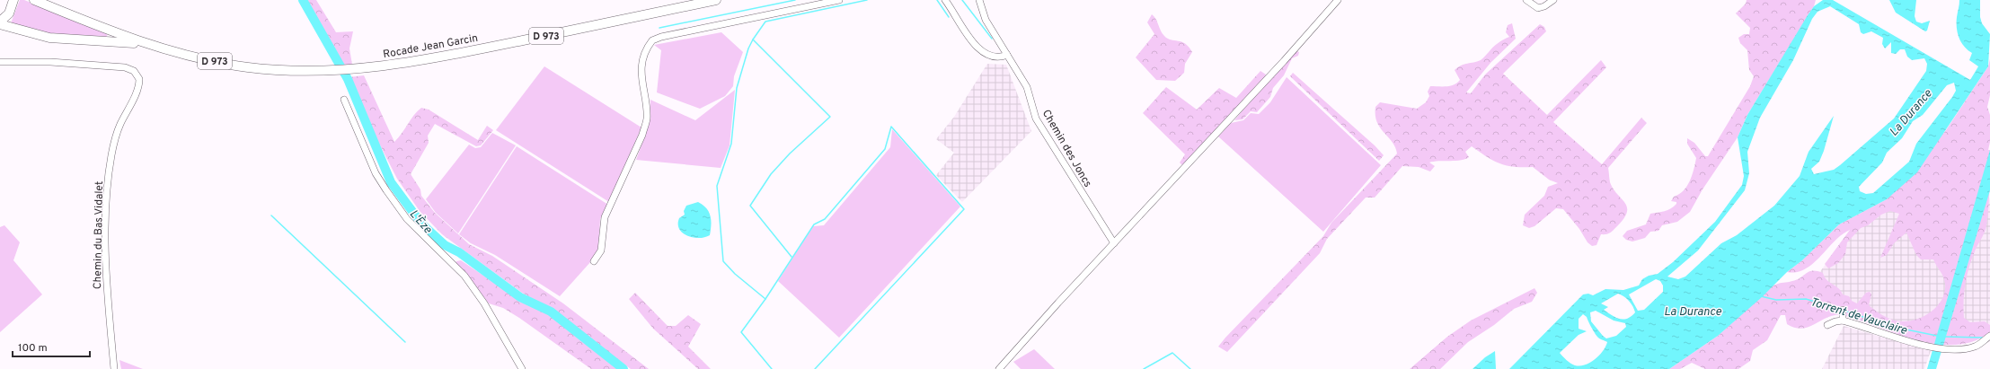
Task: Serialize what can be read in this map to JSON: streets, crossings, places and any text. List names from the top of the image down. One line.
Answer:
{"streets":{"main road":["D 973","Rocade Jean Garcin"],"street":["Chemin des Joncs","Chemin du Bas Vidalet"]},"water":["La Durance","L'Èze","Torrent de Vauclaire"],"scale_bar":"100 m"}
